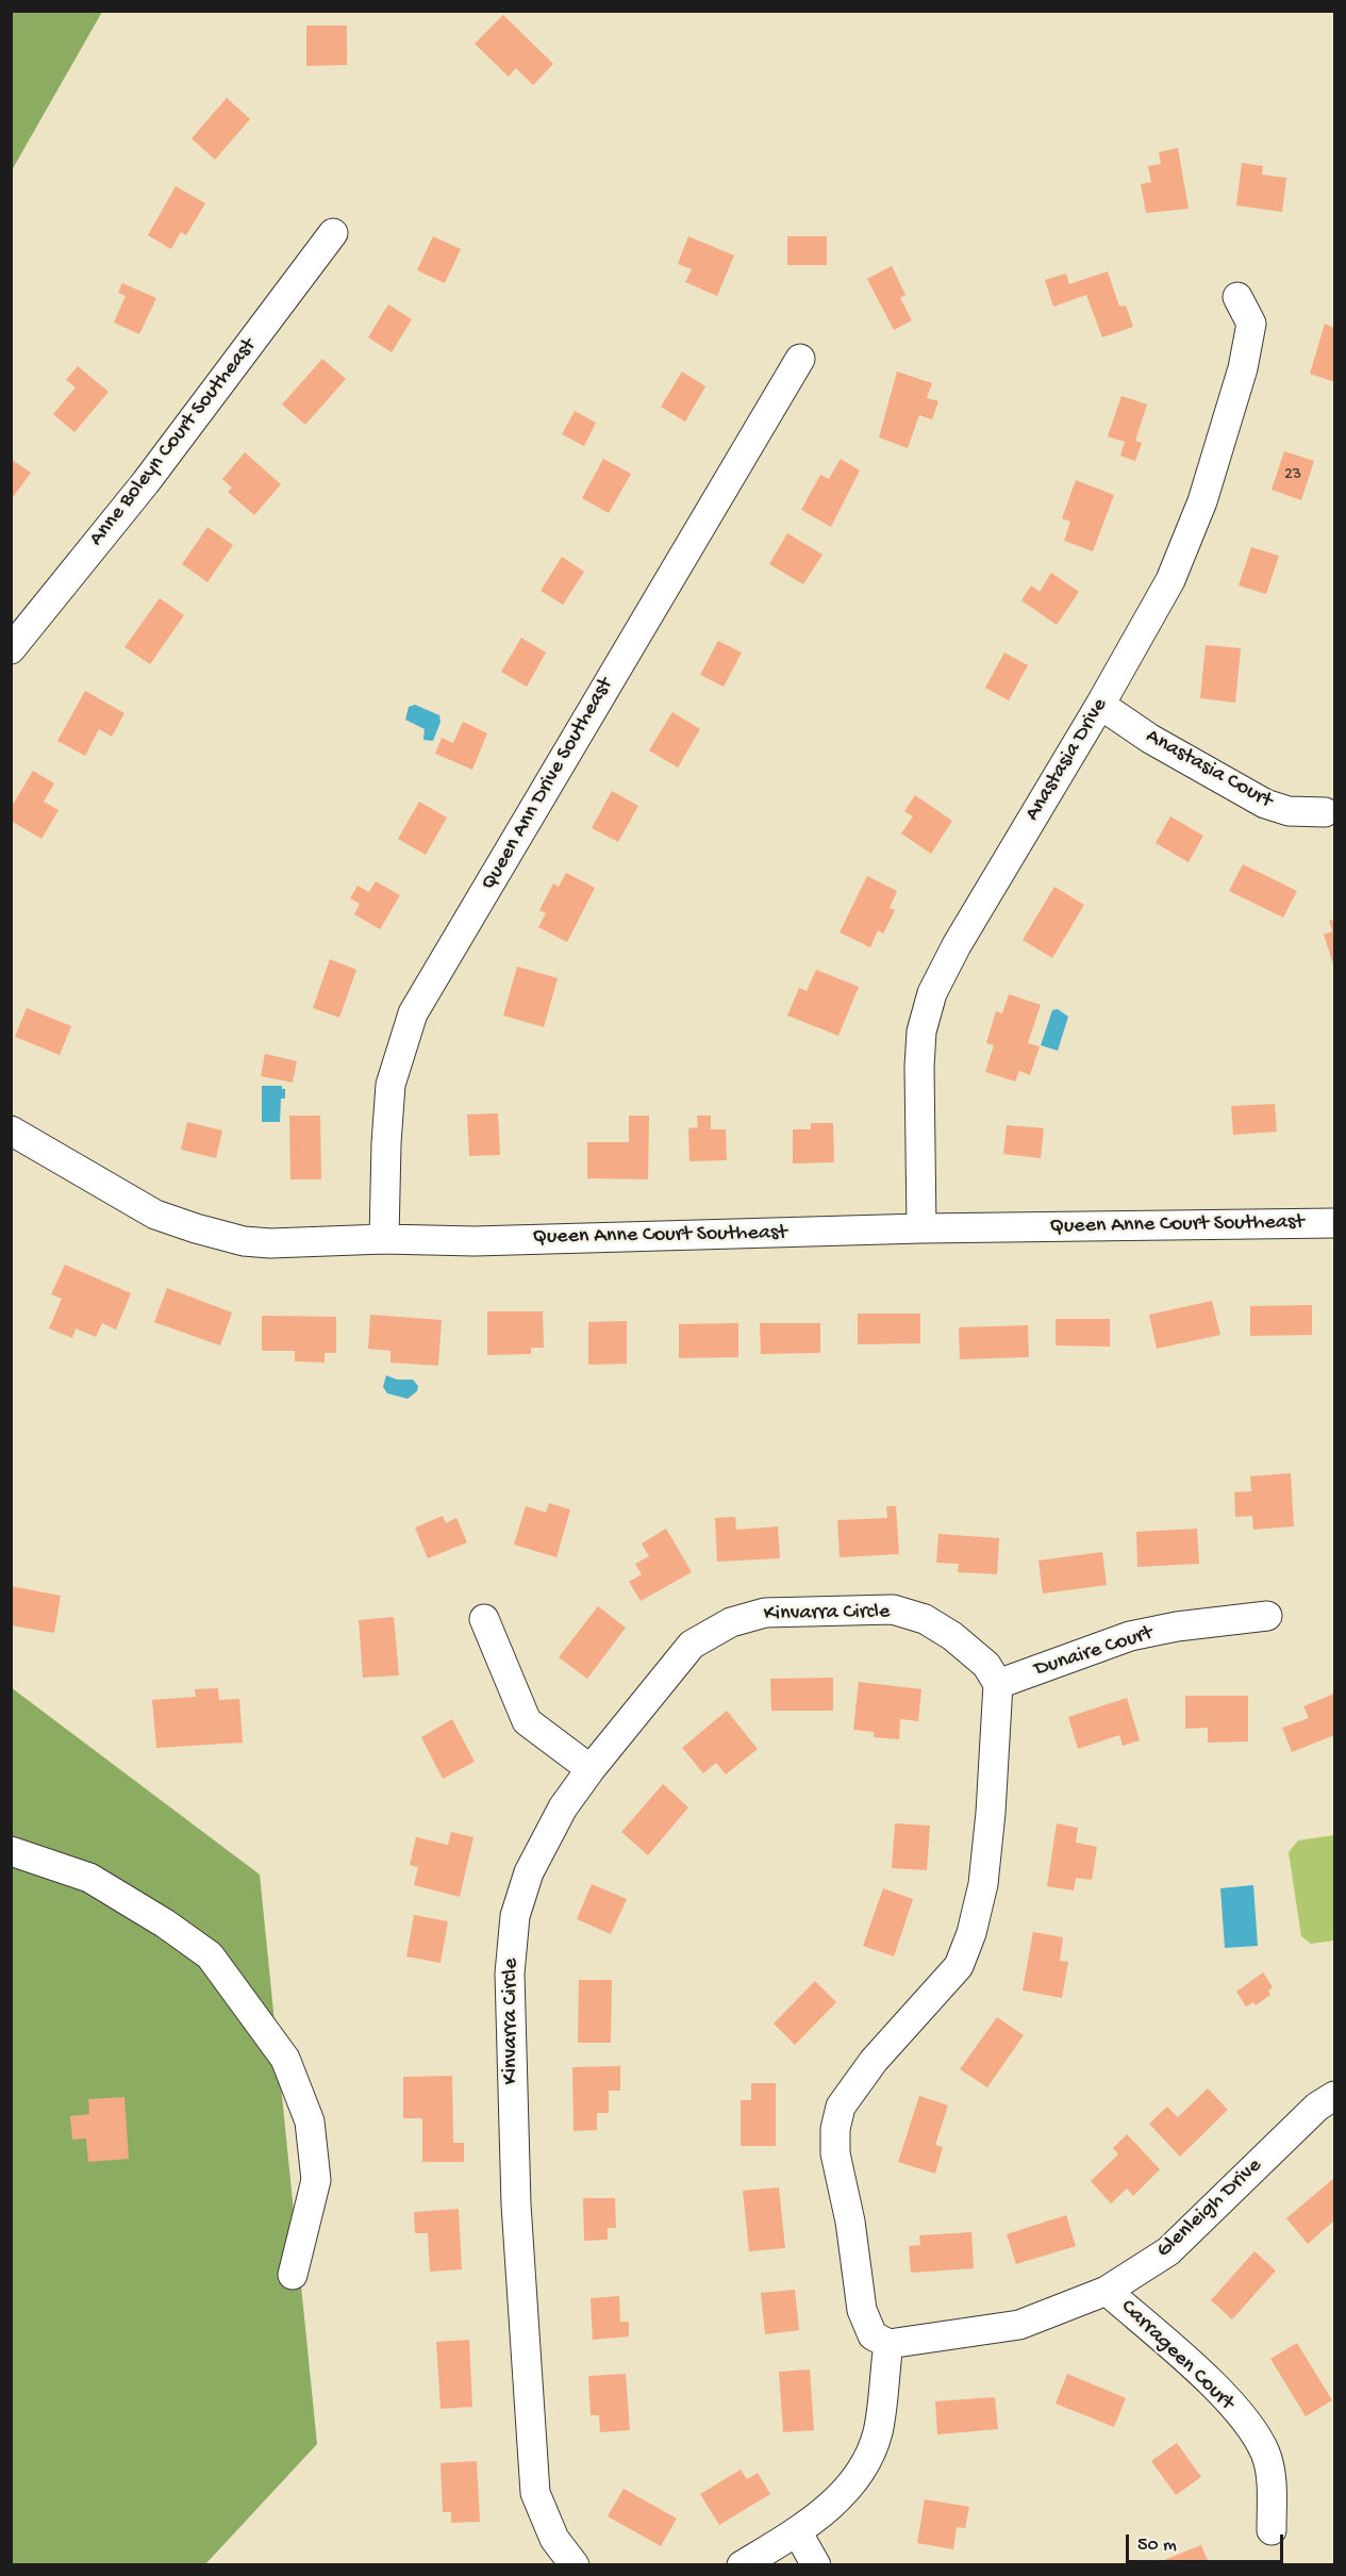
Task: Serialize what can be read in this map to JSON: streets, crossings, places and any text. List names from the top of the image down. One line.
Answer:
{"streets":{"street":["Anne Boleyn Court Southeast","Anastasia Drive","Anastasia Court","Queen Ann Drive Southeast","Queen Anne Court Southeast","Kinvarra Circle","Dunaire Court","Glenleigh Drive","Carrageen Court"]},"crossings":[["Anastasia Drive","Anastasia Court"],["Anastasia Drive","Queen Anne Court Southeast"],["Queen Ann Drive Southeast","Queen Anne Court Southeast"],["Kinvarra Circle","Dunaire Court"],["Glenleigh Drive","Carrageen Court"]],"house_numbers":["23"],"scale_bar":"50 m"}
